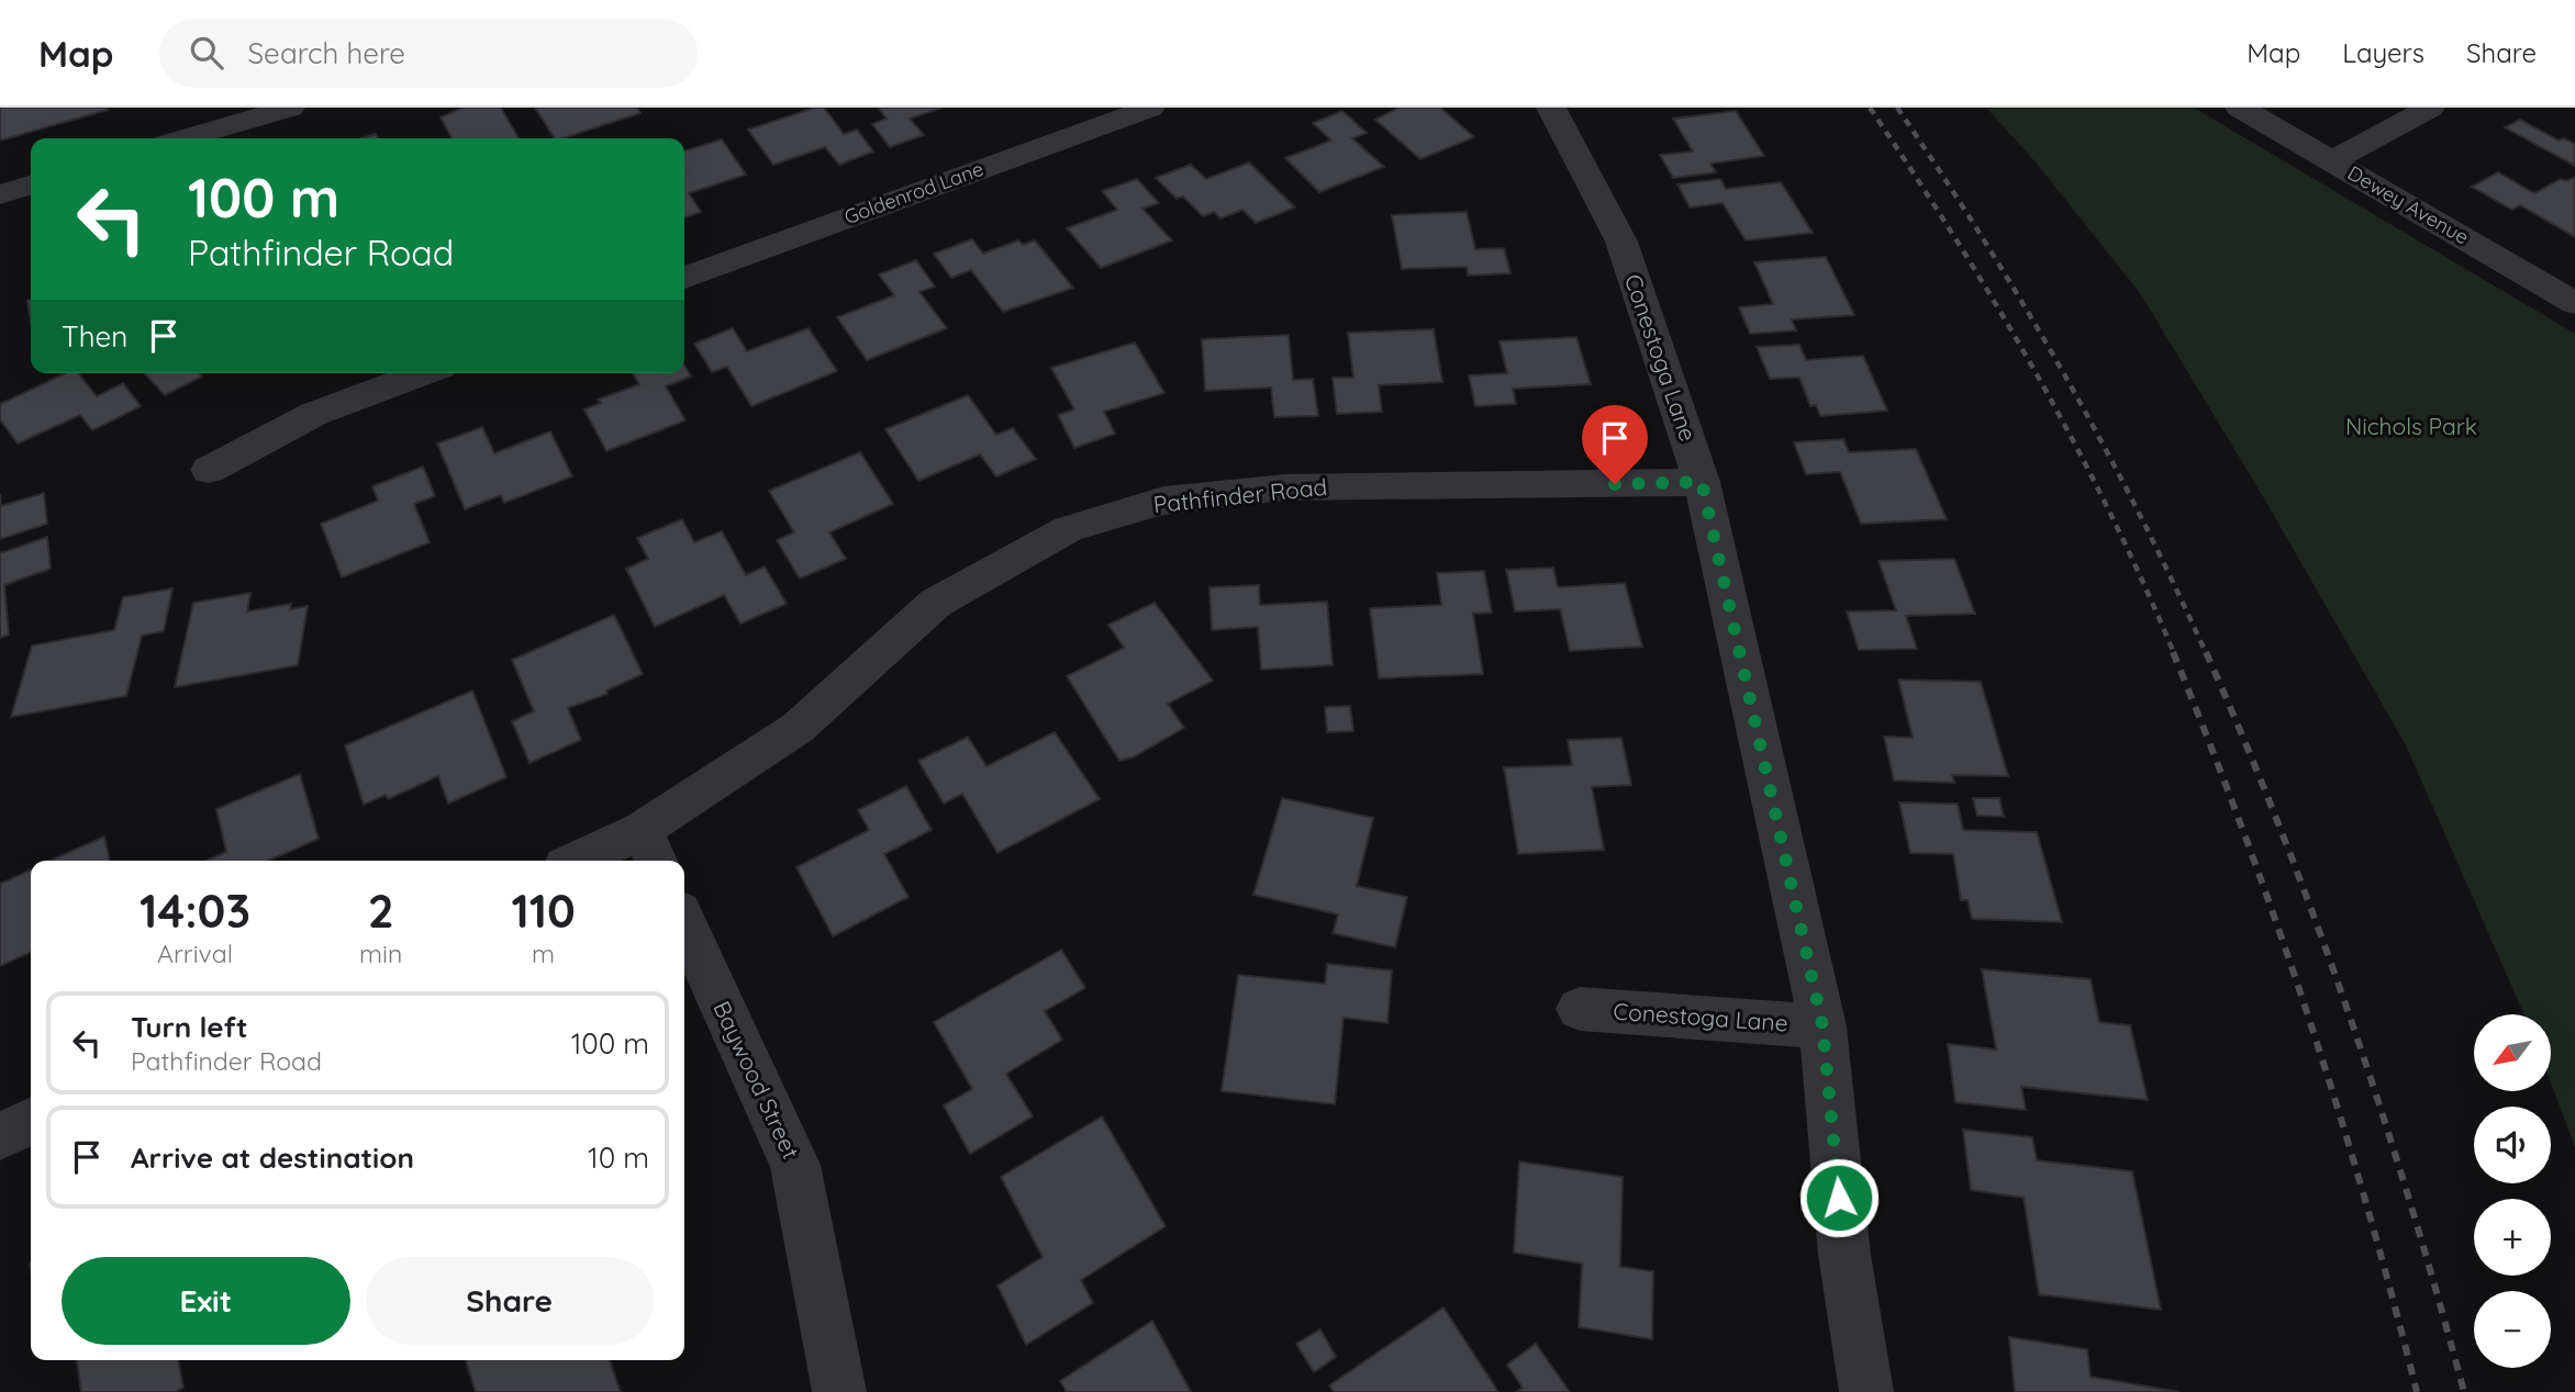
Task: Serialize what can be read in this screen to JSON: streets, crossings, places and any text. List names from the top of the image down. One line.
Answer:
{"streets":{"street":["Goldenrod Lane","Dewey Avenue","Conestoga Lane","Pathfinder Road","Baywood Street"]},"crossings":[["Conestoga Lane","Pathfinder Road"]],"parks":["Nichols Park"],"north":"bottom left","page":{"header":"Map","search":"Search here","nav":["Map","Layers","Share"],"turn":["100 m","Pathfinder Road"],"then":"Then","eta":["14:03","Arrival","2","min","110","m"],"list":[{"name":"Turn left","note":"Pathfinder Road","value":"100 m"},{"name":"Arrive at destination","value":"10 m"}],"map_buttons":["+","−"],"buttons":["Exit","Share"]}}
